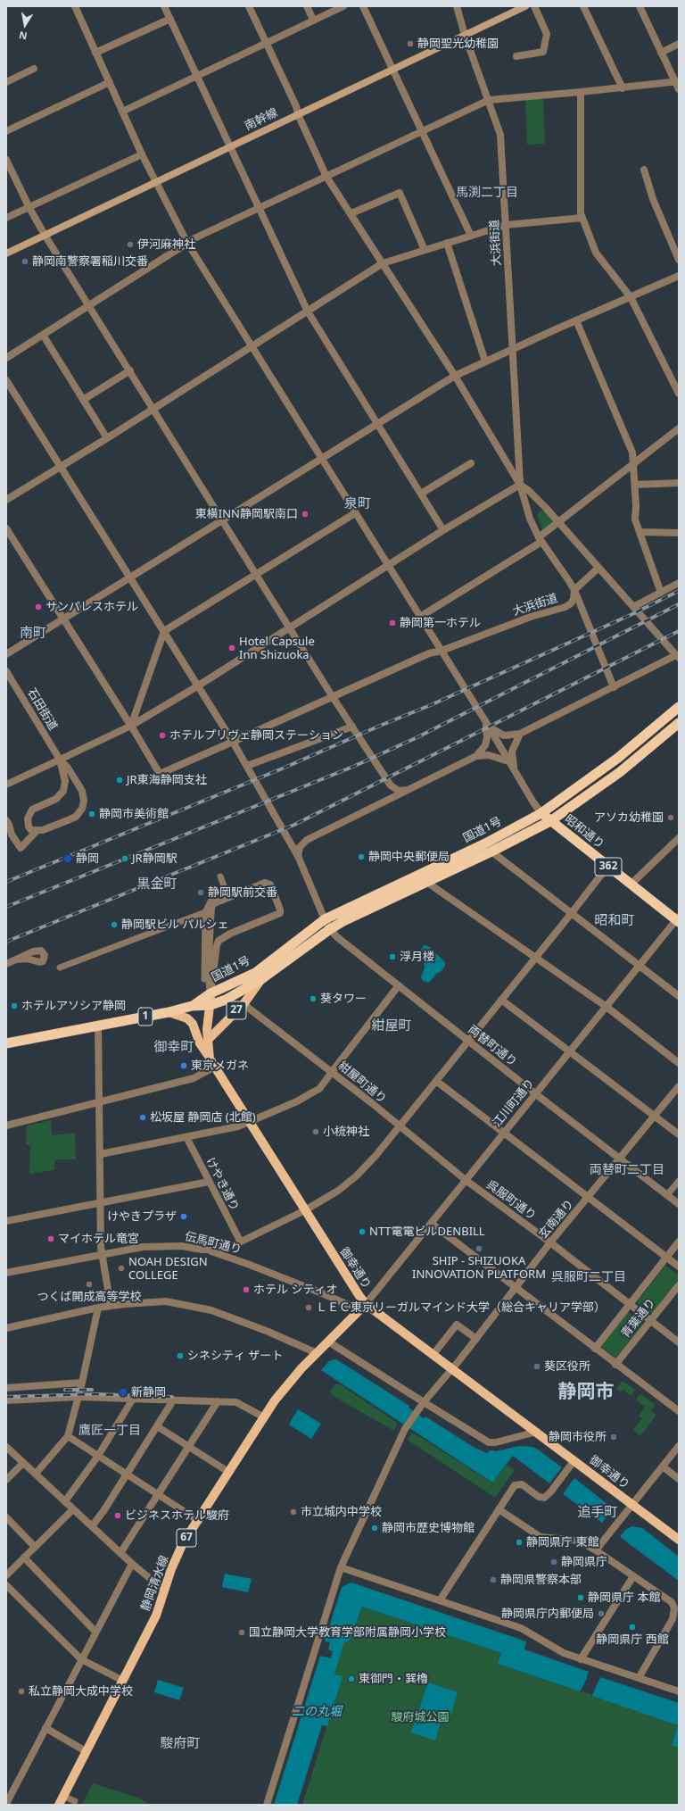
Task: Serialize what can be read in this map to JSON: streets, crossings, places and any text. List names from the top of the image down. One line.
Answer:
{"streets":{"highway":["国道1号","昭和通り","362","1"],"main road":["南幹線","27","御幸通り","67","静岡清水線"],"street":["大浜街道","石田街道","両替町通り","紺屋町通り","江川町通り","けやき通り","呉服町通り","玄南通り","伝馬町通り","青葉通り"]},"crossings":[["南幹線","大浜街道"],["大浜街道","両替町通り"],["国道1号","昭和通り"],["国道1号","27"],["国道1号","両替町通り"],["国道1号","御幸通り"],["昭和通り","江川町通り"],["27","紺屋町通り"],["27","御幸通り"],["両替町通り","江川町通り"],["両替町通り","玄南通り"],["紺屋町通り","江川町通り"],["紺屋町通り","呉服町通り"],["江川町通り","呉服町通り"],["江川町通り","伝馬町通り"],["江川町通り","御幸通り"],["江川町通り","静岡清水線"],["呉服町通り","玄南通り"],["呉服町通り","青葉通り"],["玄南通り","御幸通り"],["伝馬町通り","御幸通り"],["伝馬町通り","静岡清水線"],["御幸通り","静岡清水線"]],"districts":["馬渕二丁目","泉町","南町","黒金町","昭和町","紺屋町","御幸町","両替町二丁目","呉服町二丁目","静岡市","鷹匠一丁目","追手町","駿府町"],"water":["二の丸堀"],"parks":["駿府城公園"],"places":["静岡聖光幼稚園","伊河麻神社","静岡南警察署稲川交番","東横INN静岡駅南口","サンパレスホテル","静岡第一ホテル","Hotel Capsule Inn Shizuoka","ホテルプリヴェ静岡ステーション","JR東海静岡支社","静岡市美術館","アソカ幼稚園","静岡中央郵便局","静岡","JR静岡駅","静岡駅前交番","静岡駅ビル パルシェ","浮月楼","葵タワー","ホテルアソシア静岡","東京メガネ","松坂屋 静岡店 (北館)","小梳神社","けやきプラザ","NTT電電ビルDENBILL","マイホテル竜宮","SHIP - SHIZUOKA INNOVATION PLATFORM","NOAH DESIGN COLLEGE","つくば開成高等学校","ホテル シティオ","ＬＥＣ東京リーガルマインド大学（総合キャリア学部）","シネシティ ザート","葵区役所","新静岡","静岡市役所","市立城内中学校","ビジネスホテル駿府","静岡市歴史博物館","静岡県庁 東館","静岡県庁","静岡県警察本部","静岡県庁 本館","静岡県庁内郵便局","静岡県庁 西館","国立静岡大学教育学部附属静岡小学校","東御門・巽櫓","私立静岡大成中学校"],"north":"bottom"}
